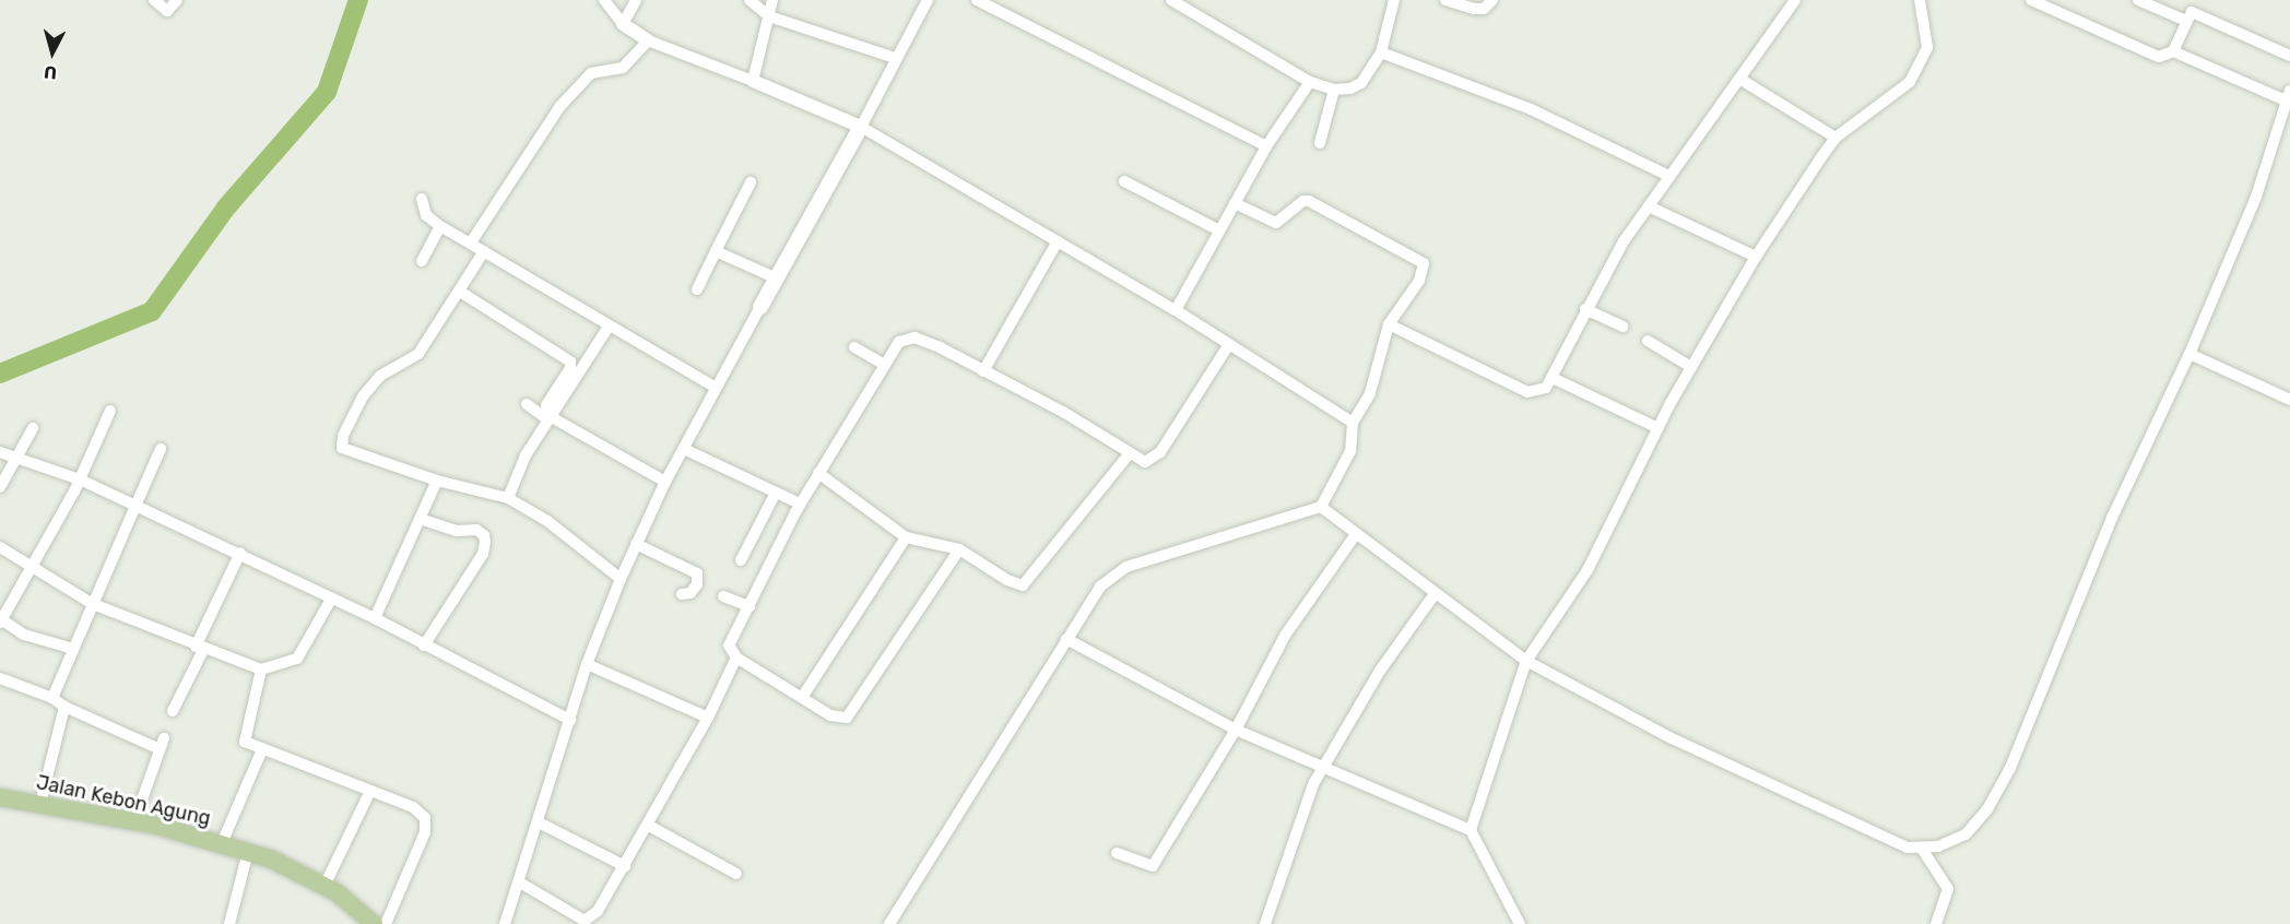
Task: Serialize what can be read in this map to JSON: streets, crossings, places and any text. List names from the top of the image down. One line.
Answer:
{"streets":{"main road":["Jalan Kebon Agung"]},"north":"bottom"}
